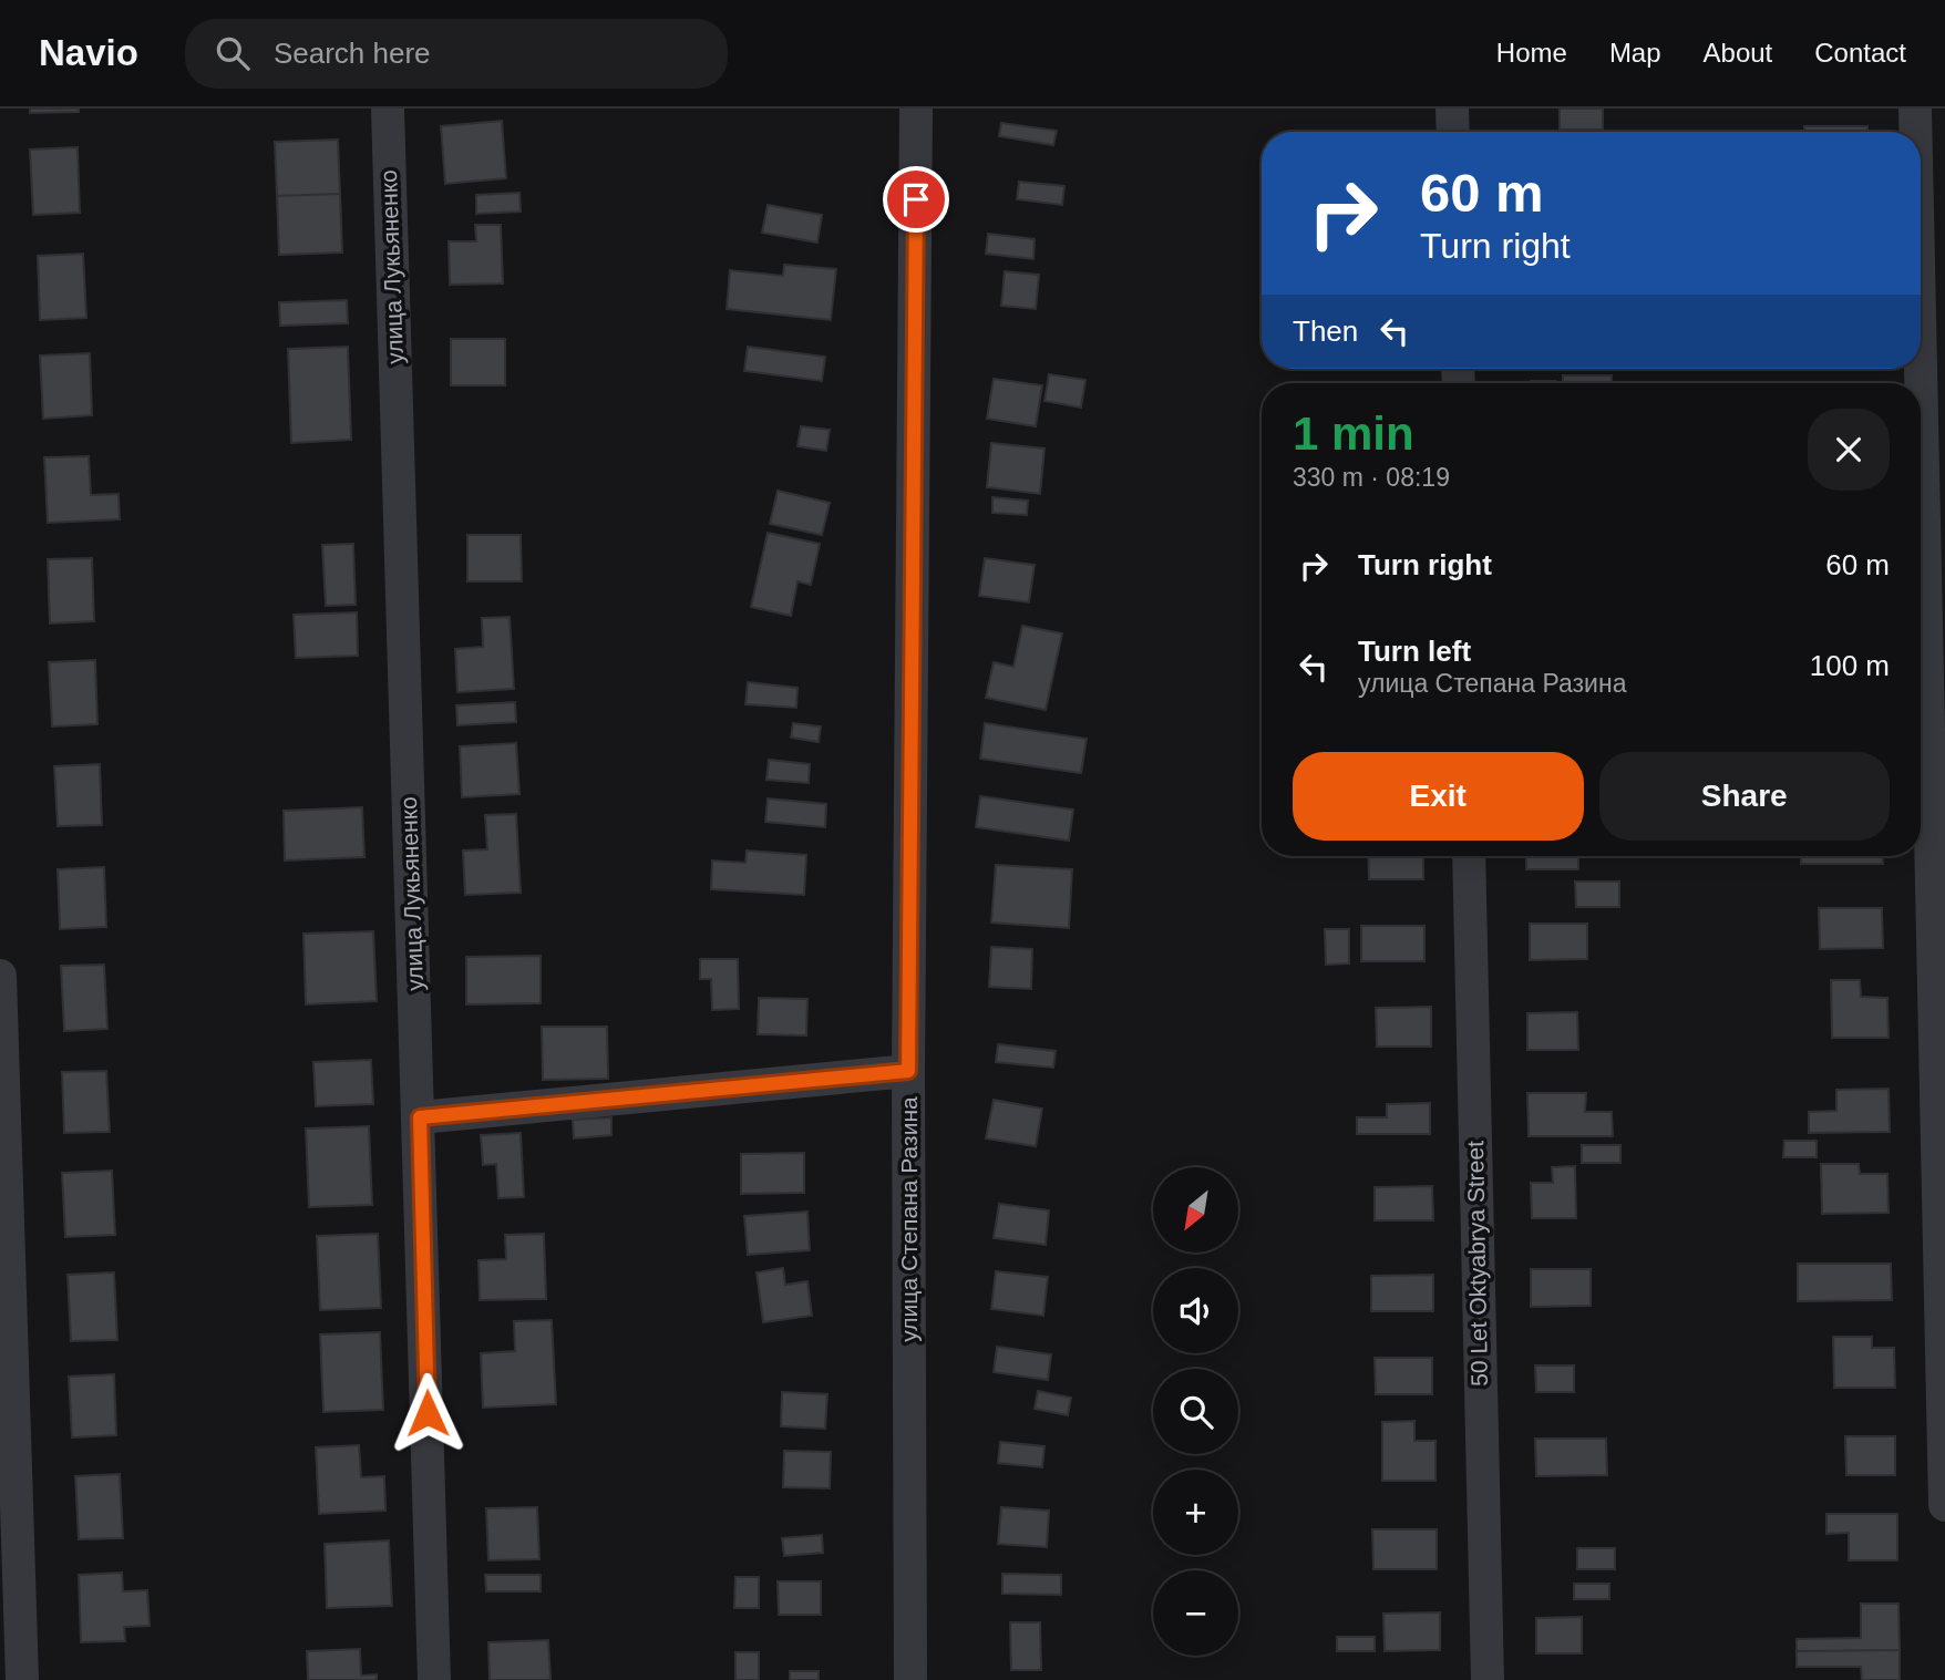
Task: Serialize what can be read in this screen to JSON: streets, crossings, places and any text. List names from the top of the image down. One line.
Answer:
{"streets":{"street":["улица Лукьяненко","улица Степана Разина","50 Let Oktyabrya Street"]},"north":"bottom left","page":{"header":"Navio","search":"Search here","nav":["Home","Map","About","Contact"],"turn":["60 m","Turn right"],"then":"Then","heading":["1 min","330 m · 08:19"],"list":[{"name":"Turn right","value":"60 m"},{"name":"Turn left","note":"улица Степана Разина","value":"100 m"}],"buttons":["Exit","Share"],"map_buttons":["+","−"]}}
